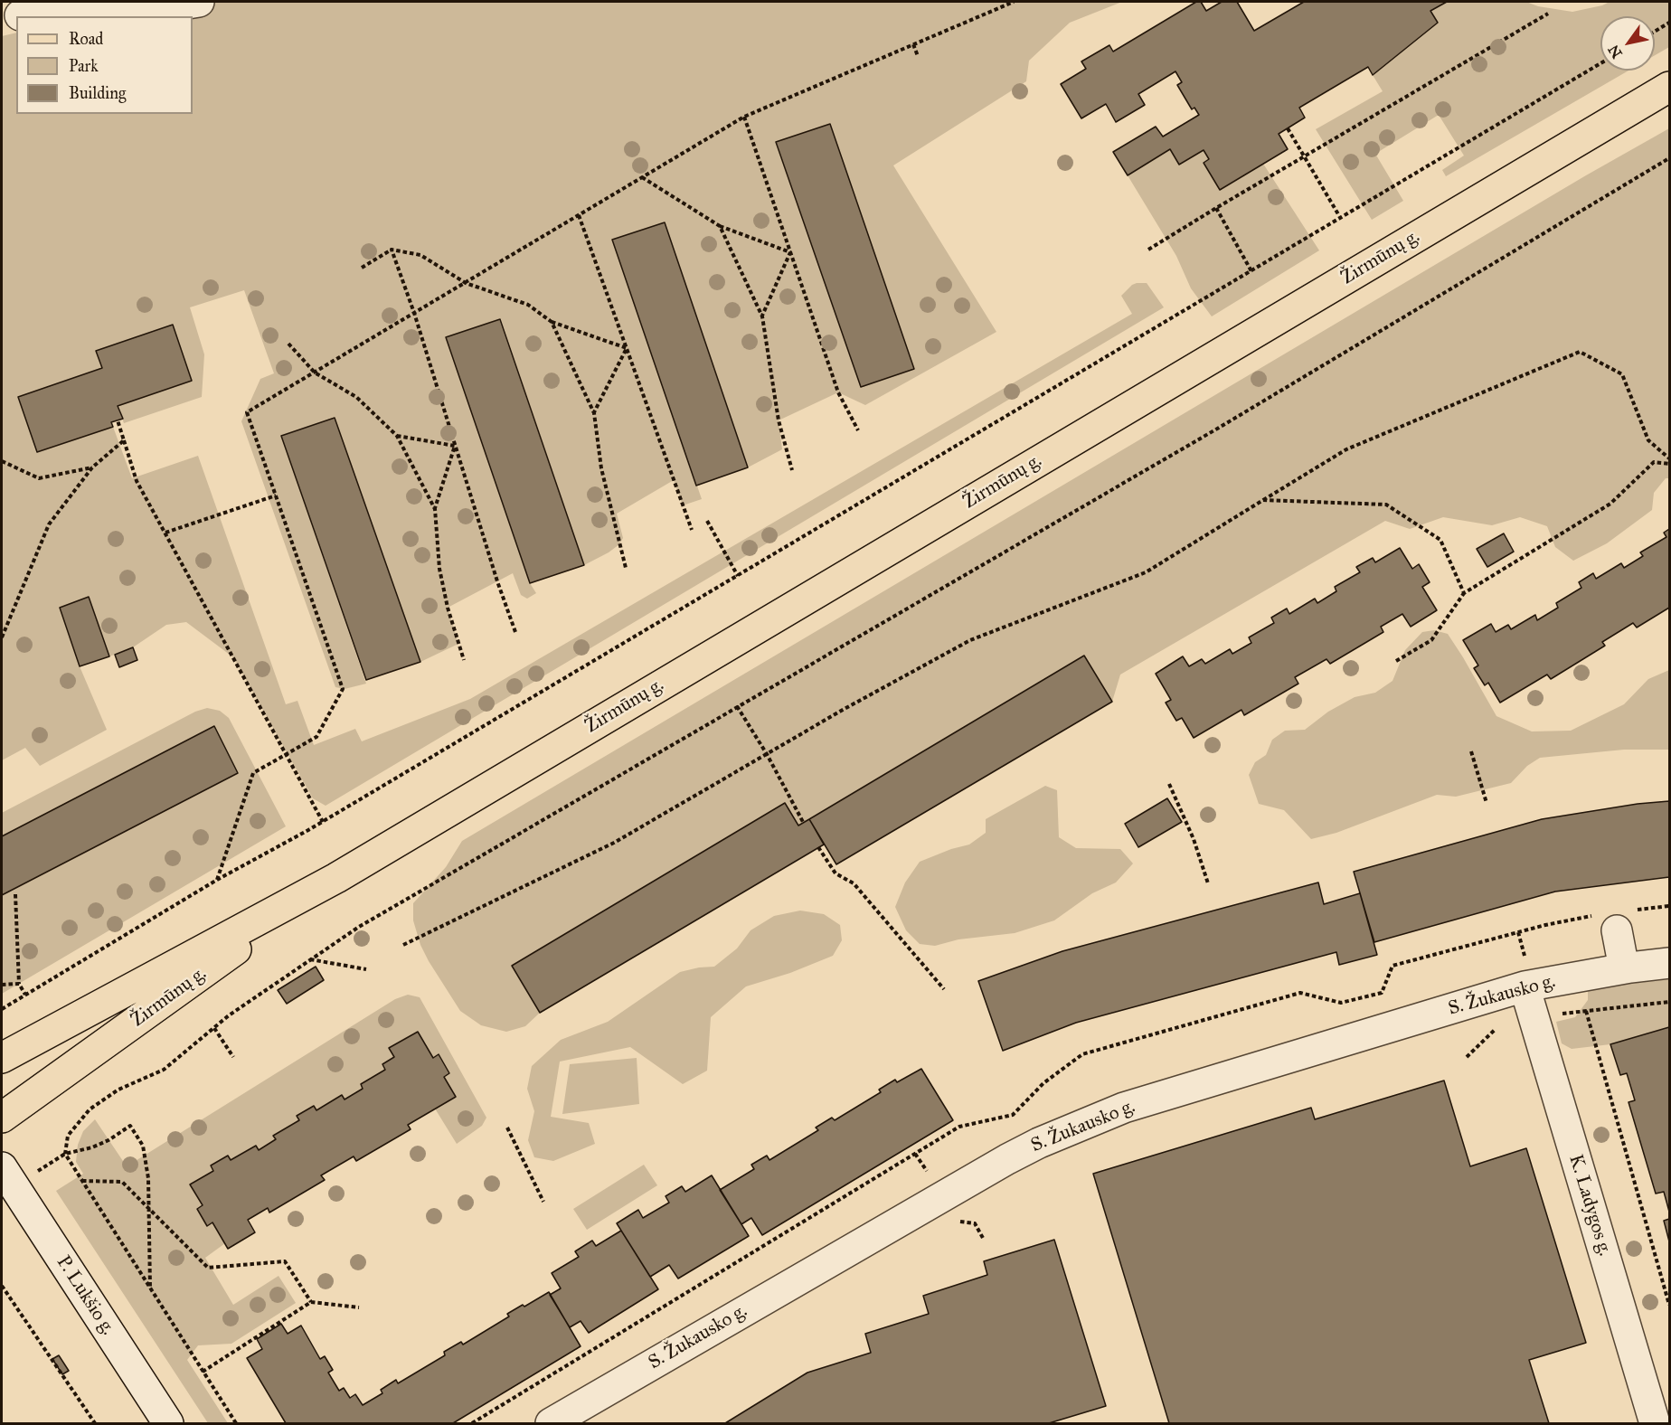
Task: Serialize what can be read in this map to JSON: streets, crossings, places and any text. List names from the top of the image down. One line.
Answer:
{"streets":{"main road":["Žirmūnų g."],"street":["S. Žukausko g.","K. Ladygos g.","P. Lukšio g."]},"crossings":[["S. Žukausko g.","K. Ladygos g."]],"legend":["Road","Park","Building"],"north":"bottom left"}
